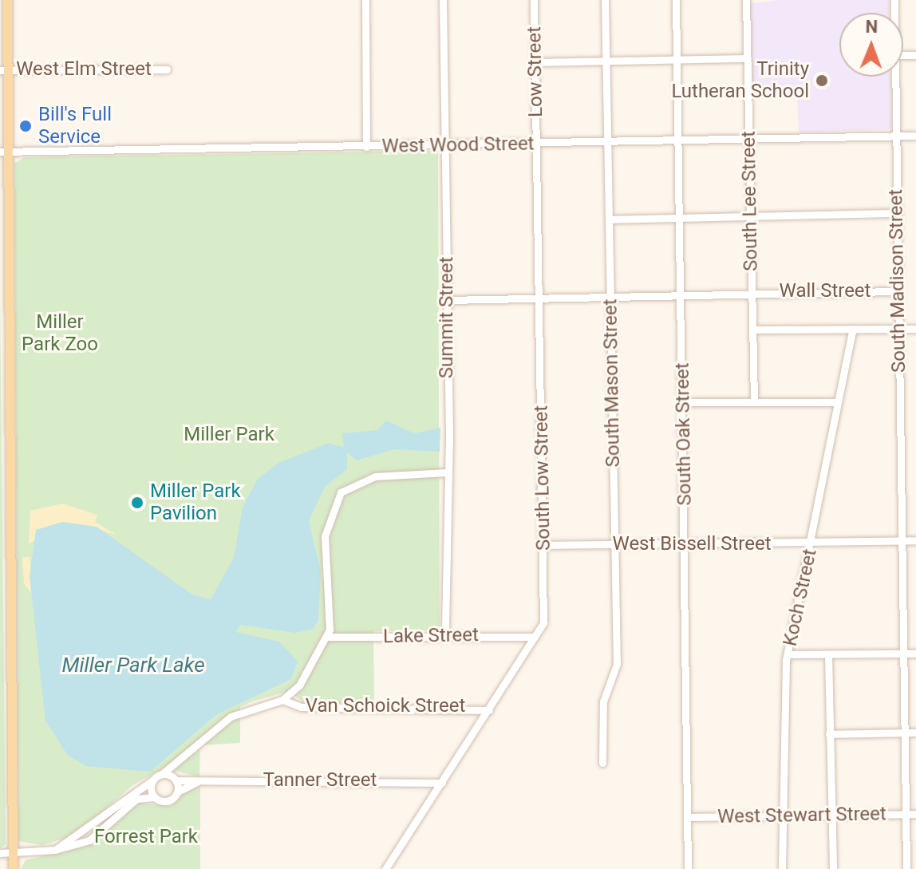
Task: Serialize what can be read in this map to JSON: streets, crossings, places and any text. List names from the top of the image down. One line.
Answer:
{"streets":{"street":["West Elm Street","Low Street","West Wood Street","South Lee Street","South Madison Street","Wall Street","Summit Street","South Mason Street","South Oak Street","South Low Street","West Bissell Street","Koch Street","Lake Street","Van Schoick Street","Tanner Street","West Stewart Street"]},"crossings":[["Low Street","West Wood Street"],["Low Street","South Low Street"],["West Wood Street","South Lee Street"],["West Wood Street","South Madison Street"],["West Wood Street","Summit Street"],["West Wood Street","South Mason Street"],["West Wood Street","South Oak Street"],["West Wood Street","South Low Street"],["South Lee Street","Wall Street"],["South Madison Street","Wall Street"],["South Madison Street","West Bissell Street"],["South Madison Street","West Stewart Street"],["Wall Street","Summit Street"],["Wall Street","South Mason Street"],["Wall Street","South Oak Street"],["Wall Street","South Low Street"],["Summit Street","Lake Street"],["South Mason Street","West Bissell Street"],["South Oak Street","West Bissell Street"],["South Oak Street","West Stewart Street"],["South Low Street","West Bissell Street"],["South Low Street","Lake Street"],["South Low Street","Van Schoick Street"],["South Low Street","Tanner Street"],["West Bissell Street","Koch Street"],["Koch Street","West Stewart Street"]],"water":["Miller Park Lake"],"parks":["Miller Park Zoo","Miller Park","Forrest Park"],"places":["Trinity Lutheran School","Bill's Full Service","Miller Park Pavilion"],"north":"top"}
